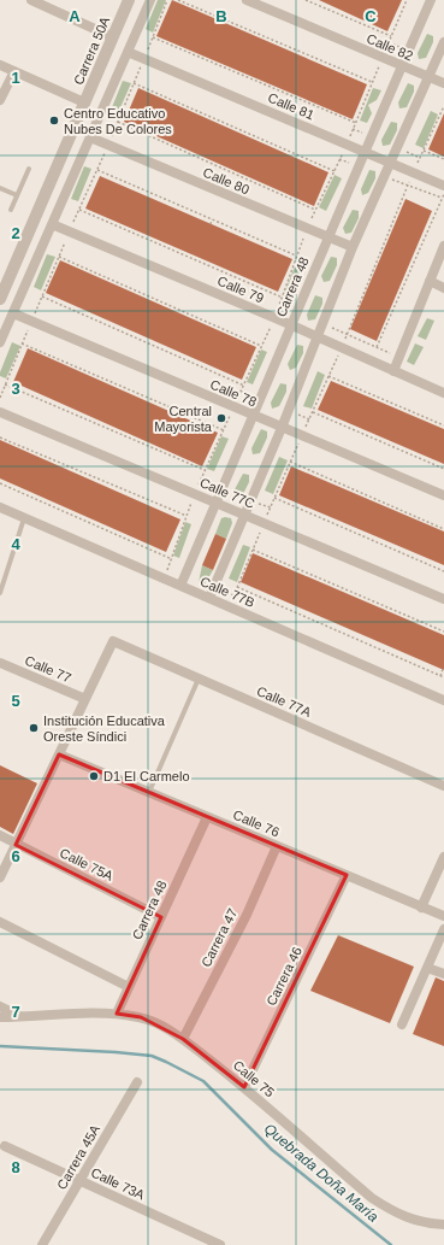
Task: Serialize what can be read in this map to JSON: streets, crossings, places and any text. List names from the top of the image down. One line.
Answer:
{"streets":{"street":["Calle 82","Carrera 50A","Calle 81","Calle 80","Carrera 48","Calle 79","Calle 78","Calle 77C","Calle 77B","Calle 77","Calle 77A","Calle 76","Calle 75A","Carrera 47","Carrera 46","Calle 75","Carrera 45A","Calle 73A"]},"crossings":[["Calle 82","Carrera 48"],["Calle 81","Carrera 48"],["Calle 80","Carrera 48"],["Carrera 48","Calle 79"],["Carrera 48","Calle 78"],["Carrera 48","Calle 77C"],["Carrera 48","Calle 77B"],["Carrera 48","Calle 76"],["Carrera 48","Calle 75A"],["Carrera 48","Calle 75"],["Calle 77","Calle 77A"],["Calle 76","Carrera 47"],["Calle 76","Carrera 46"],["Carrera 47","Calle 75"],["Carrera 46","Calle 75"],["Carrera 45A","Calle 73A"]],"water":["Quebrada Doña María"],"places":["Centro Educativo Nubes De Colores","Central Mayorista","Institución Educativa Oreste Síndici","D1 El Carmelo"],"grid":{"columns":["A","B","C"],"rows":["1","2","3","4","5","6","7","8"]}}
